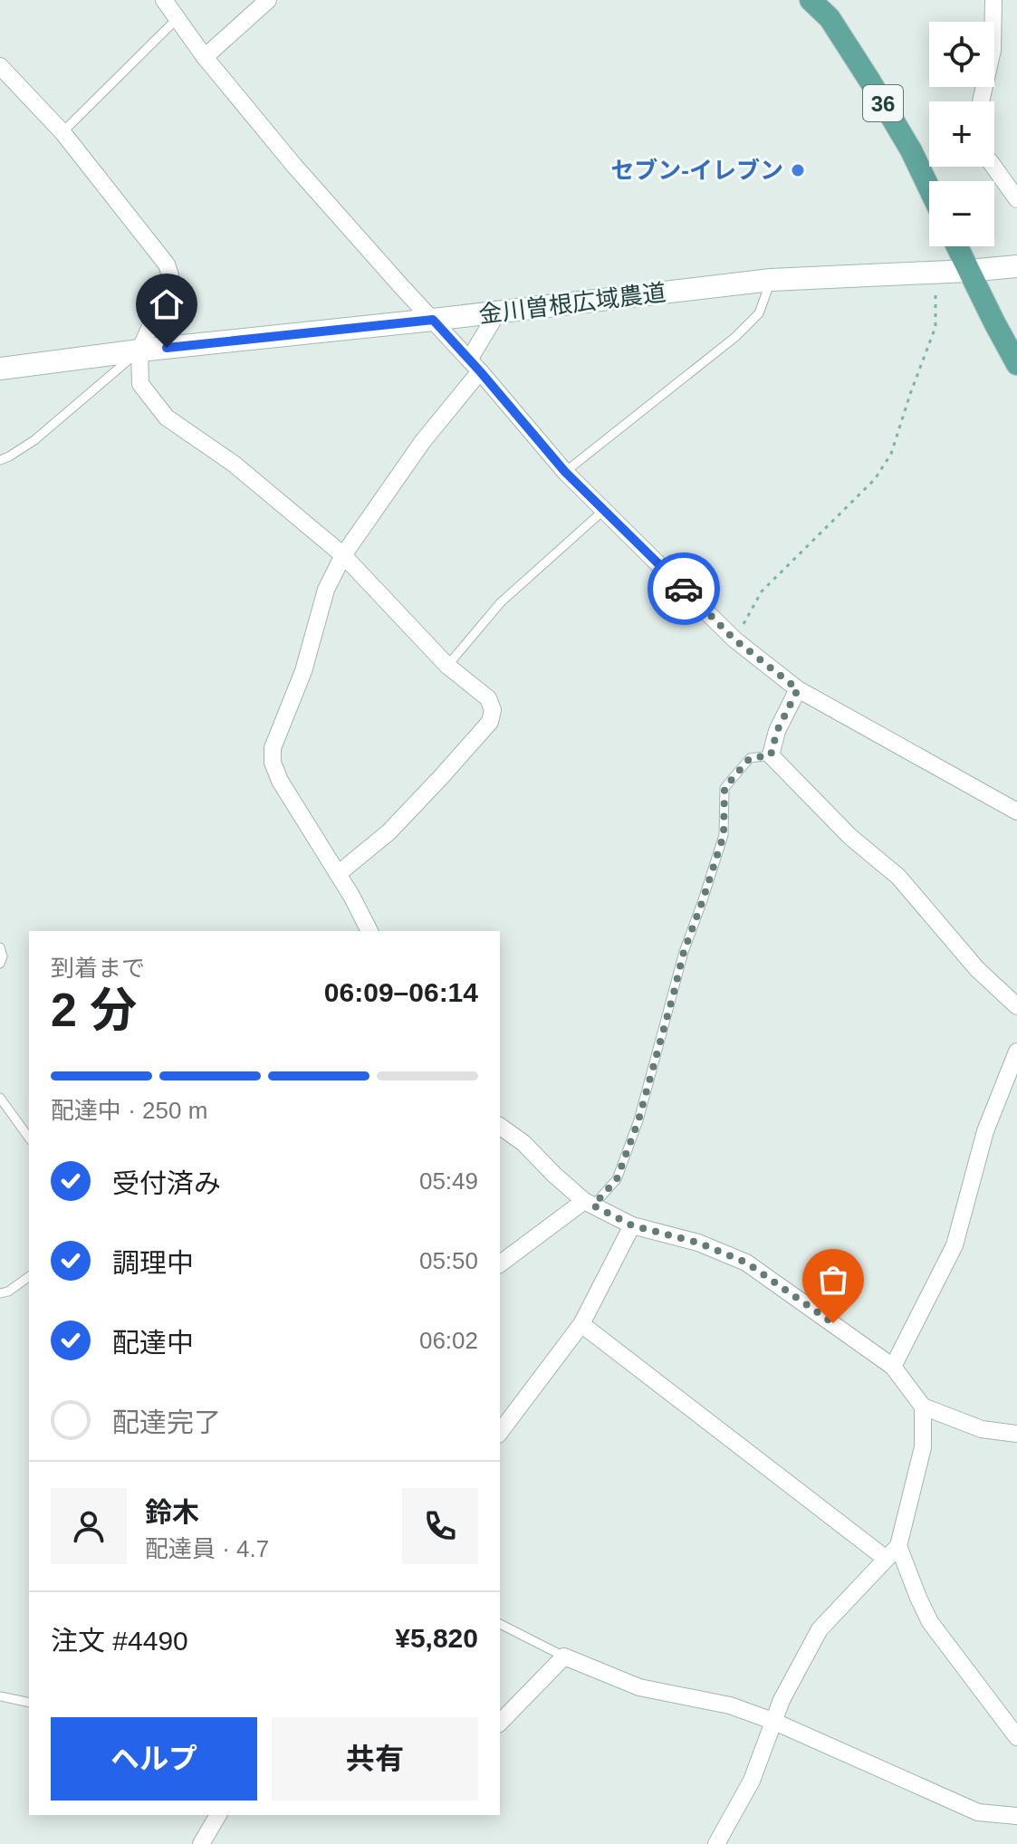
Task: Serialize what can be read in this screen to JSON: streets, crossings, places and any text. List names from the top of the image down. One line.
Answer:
{"streets":{"main road":["36"],"street":["金川曽根広域農道"]},"places":["セブン-イレブン"],"page":{"map_buttons":["+","−"],"heading":["2 分","到着まで","06:09–06:14"],"panel":["鈴木","配達員 · 4.7","注文 #4490","¥5,820"],"bar":"配達中 · 250 m","list":[["受付済み","05:49"],["調理中","05:50"],["配達中","06:02"],"配達完了"],"buttons":["ヘルプ","共有"]}}
